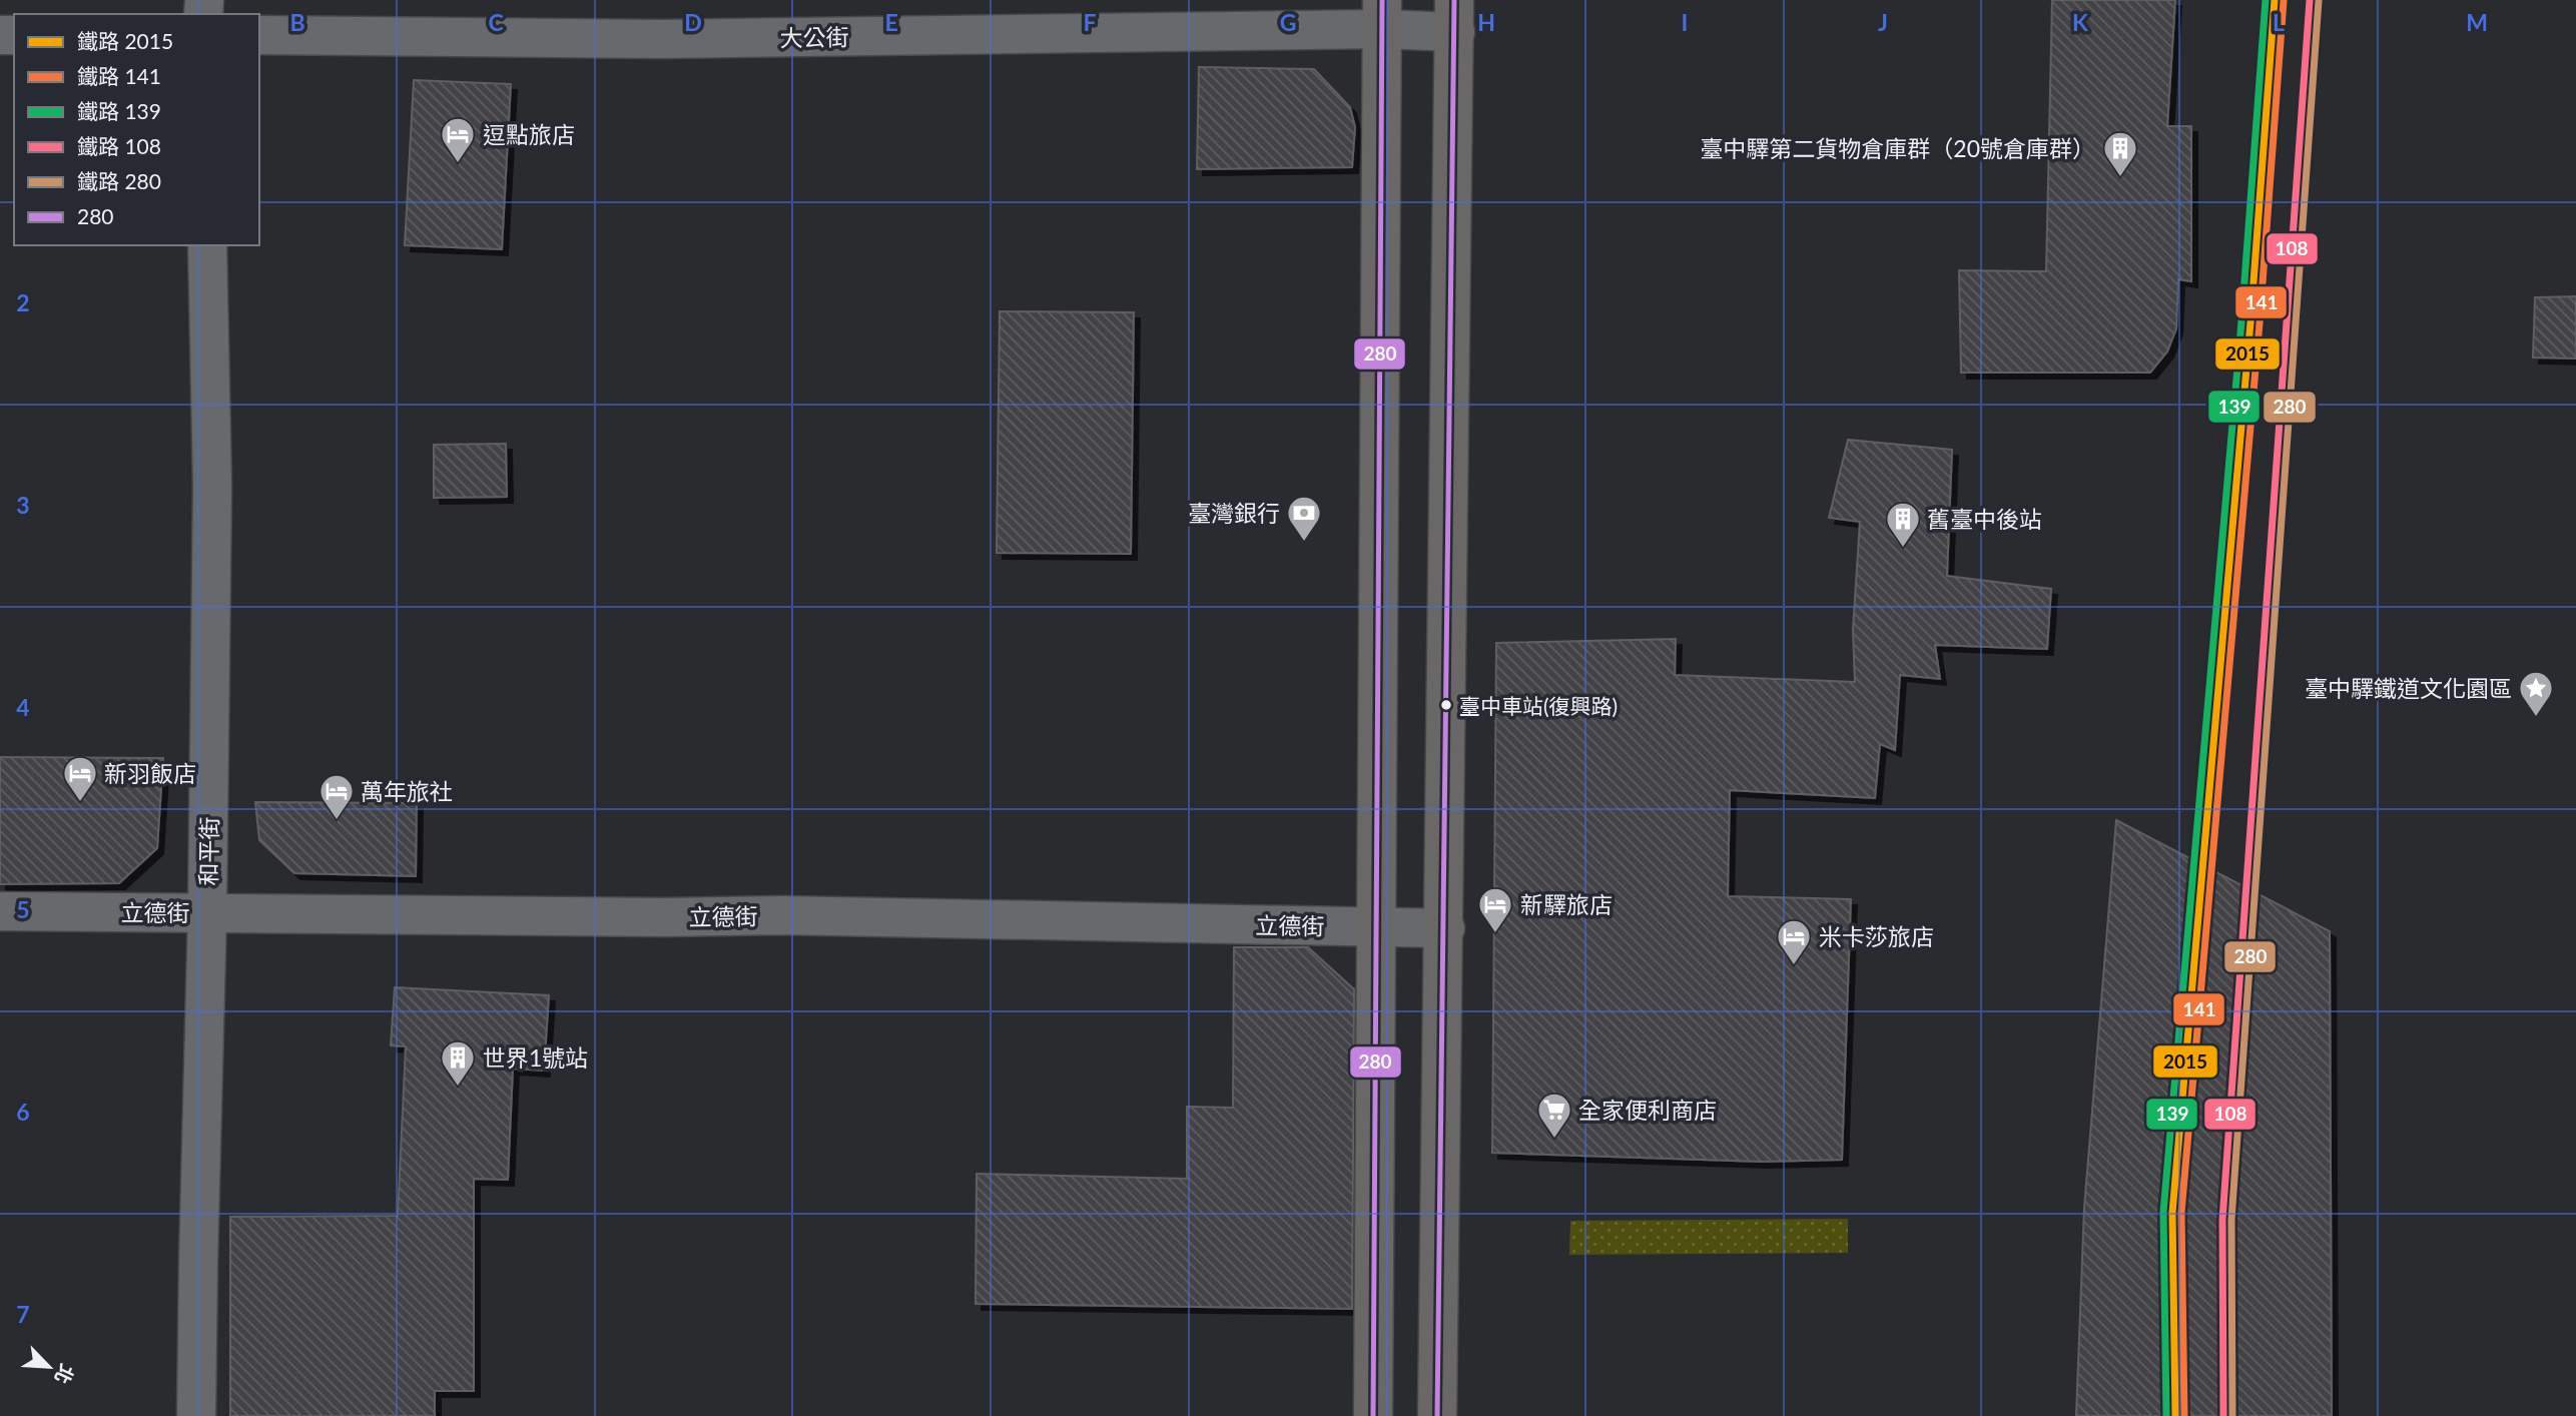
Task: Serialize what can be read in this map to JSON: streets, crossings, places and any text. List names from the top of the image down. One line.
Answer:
{"streets":{"street":["大公街","和平街","立德街"]},"crossings":[["和平街","立德街"]],"places":{"hotel":["逗點旅店","新羽飯店","萬年旅社","新驛旅店","米卡莎旅店"],"building":["臺中驛第二貨物倉庫群（20號倉庫群）","舊臺中後站","世界1號站"],"bank":["臺灣銀行"],"other":["臺中車站(復興路)"],"place":["臺中驛鐵道文化園區"],"supermarket":["全家便利商店"]},"lines":["rail line 2015","rail line 139","rail line 108","transit line 280","rail line 141","rail line 280"],"legend":["鐵路 2015","鐵路 141","鐵路 139","鐵路 108","鐵路 280","280"],"north":"bottom right","grid":{"columns":["B","C","D","E","F","G","H","I","J","K","L","M"],"rows":["2","3","4","5","6","7"]}}
